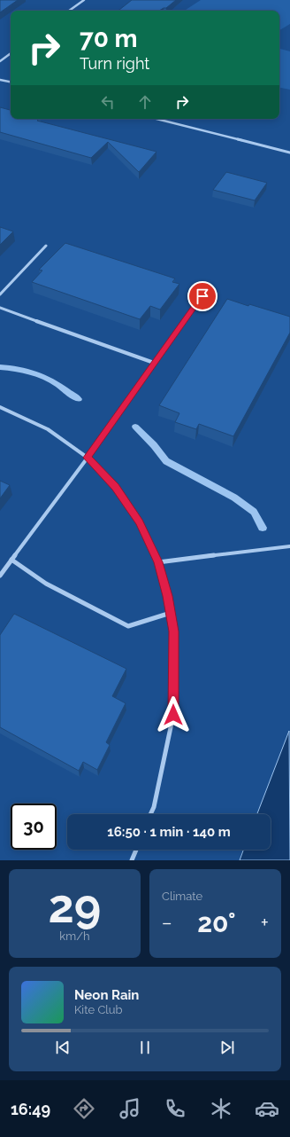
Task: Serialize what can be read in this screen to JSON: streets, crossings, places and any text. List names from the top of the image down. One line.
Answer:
{"page":{"turn":["70 m","Turn right"],"limit":"30","trip":"16:50 · 1 min · 140 m","tile":[["29","km/h"],"Climate"],"heat":["−","20°","+"],"song":["Neon Rain","Kite Club"],"tabs":"16:49"}}
